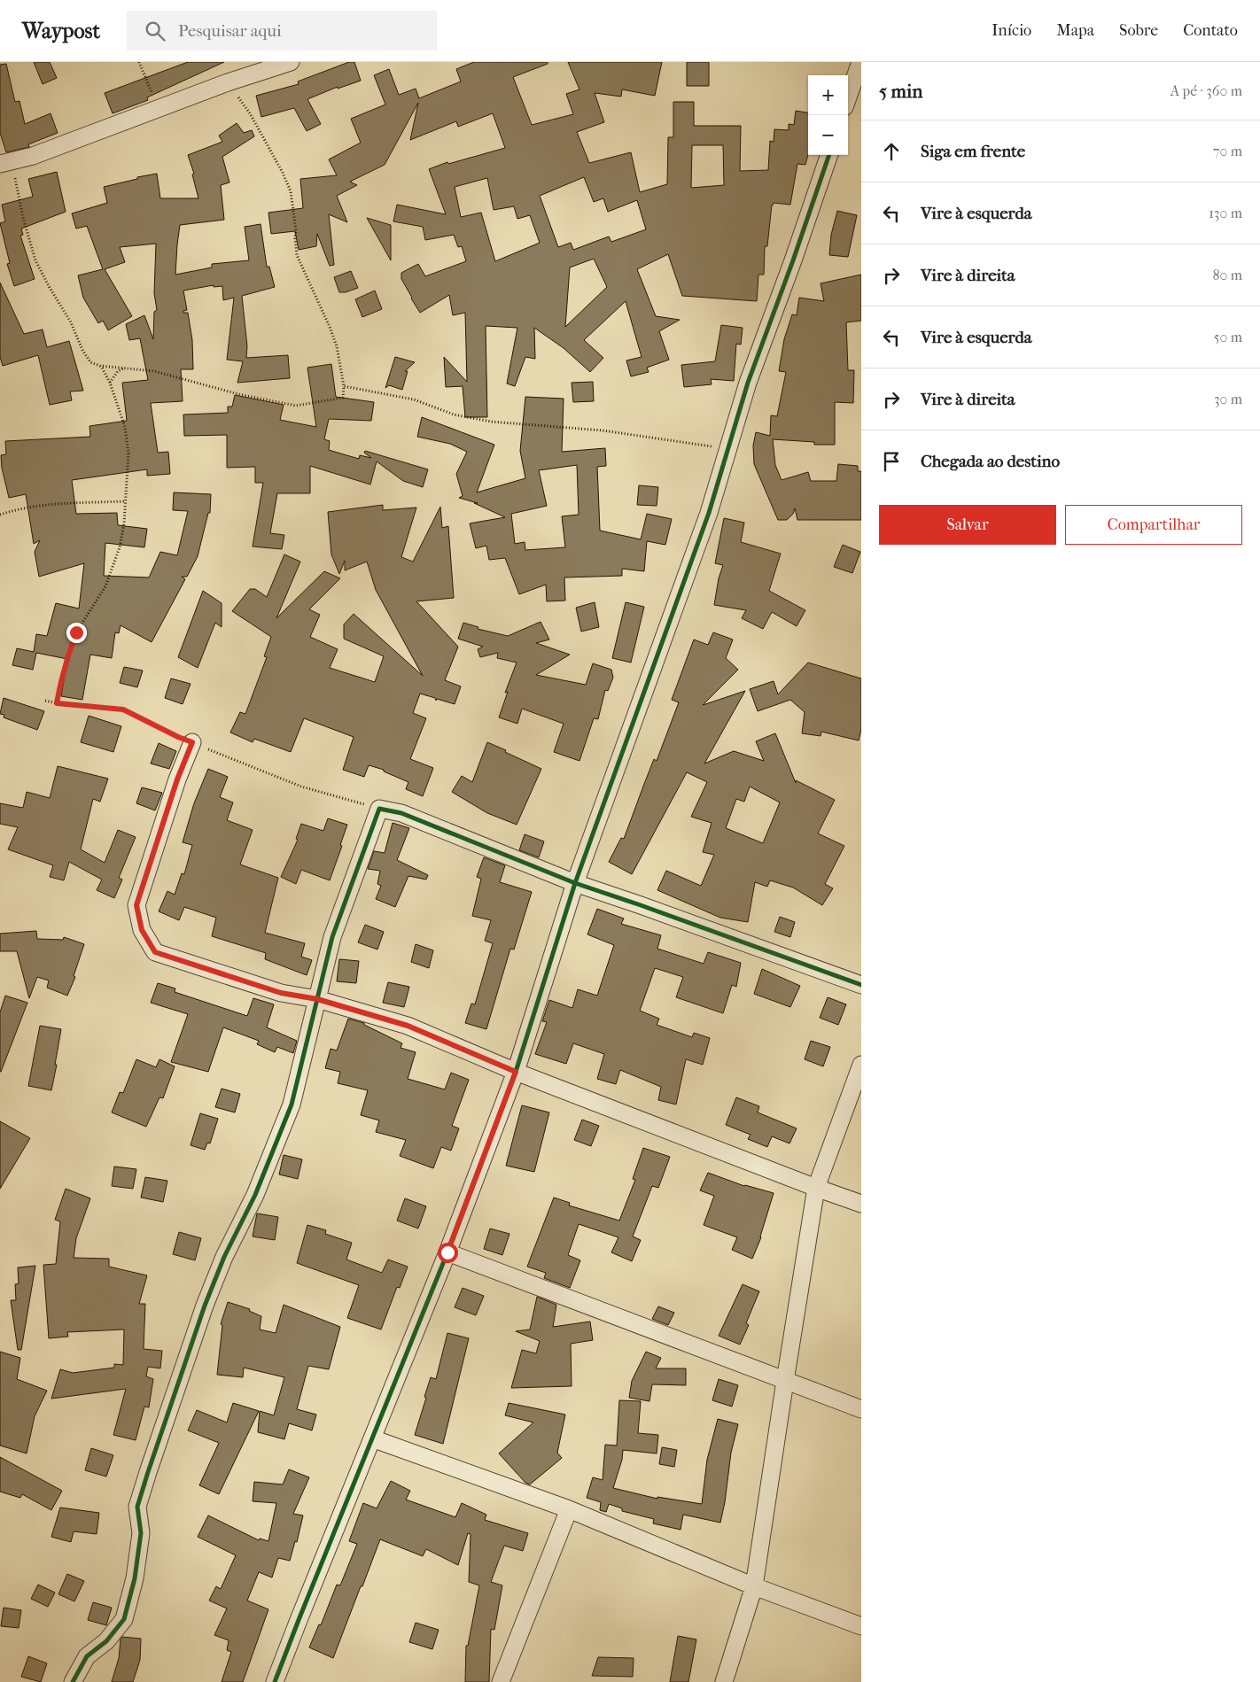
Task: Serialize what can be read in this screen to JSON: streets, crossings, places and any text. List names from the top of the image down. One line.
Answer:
{"page":{"header":"Waypost","search":"Pesquisar aqui","nav":["Início","Mapa","Sobre","Contato"],"heading":["5 min","A pé · 360 m"],"map_buttons":["+","−"],"list":[["Siga em frente","70 m"],["Vire à esquerda","130 m"],["Vire à direita","80 m"],["Vire à esquerda","50 m"],["Vire à direita","30 m"],"Chegada ao destino"],"buttons":["Salvar","Compartilhar"]}}
